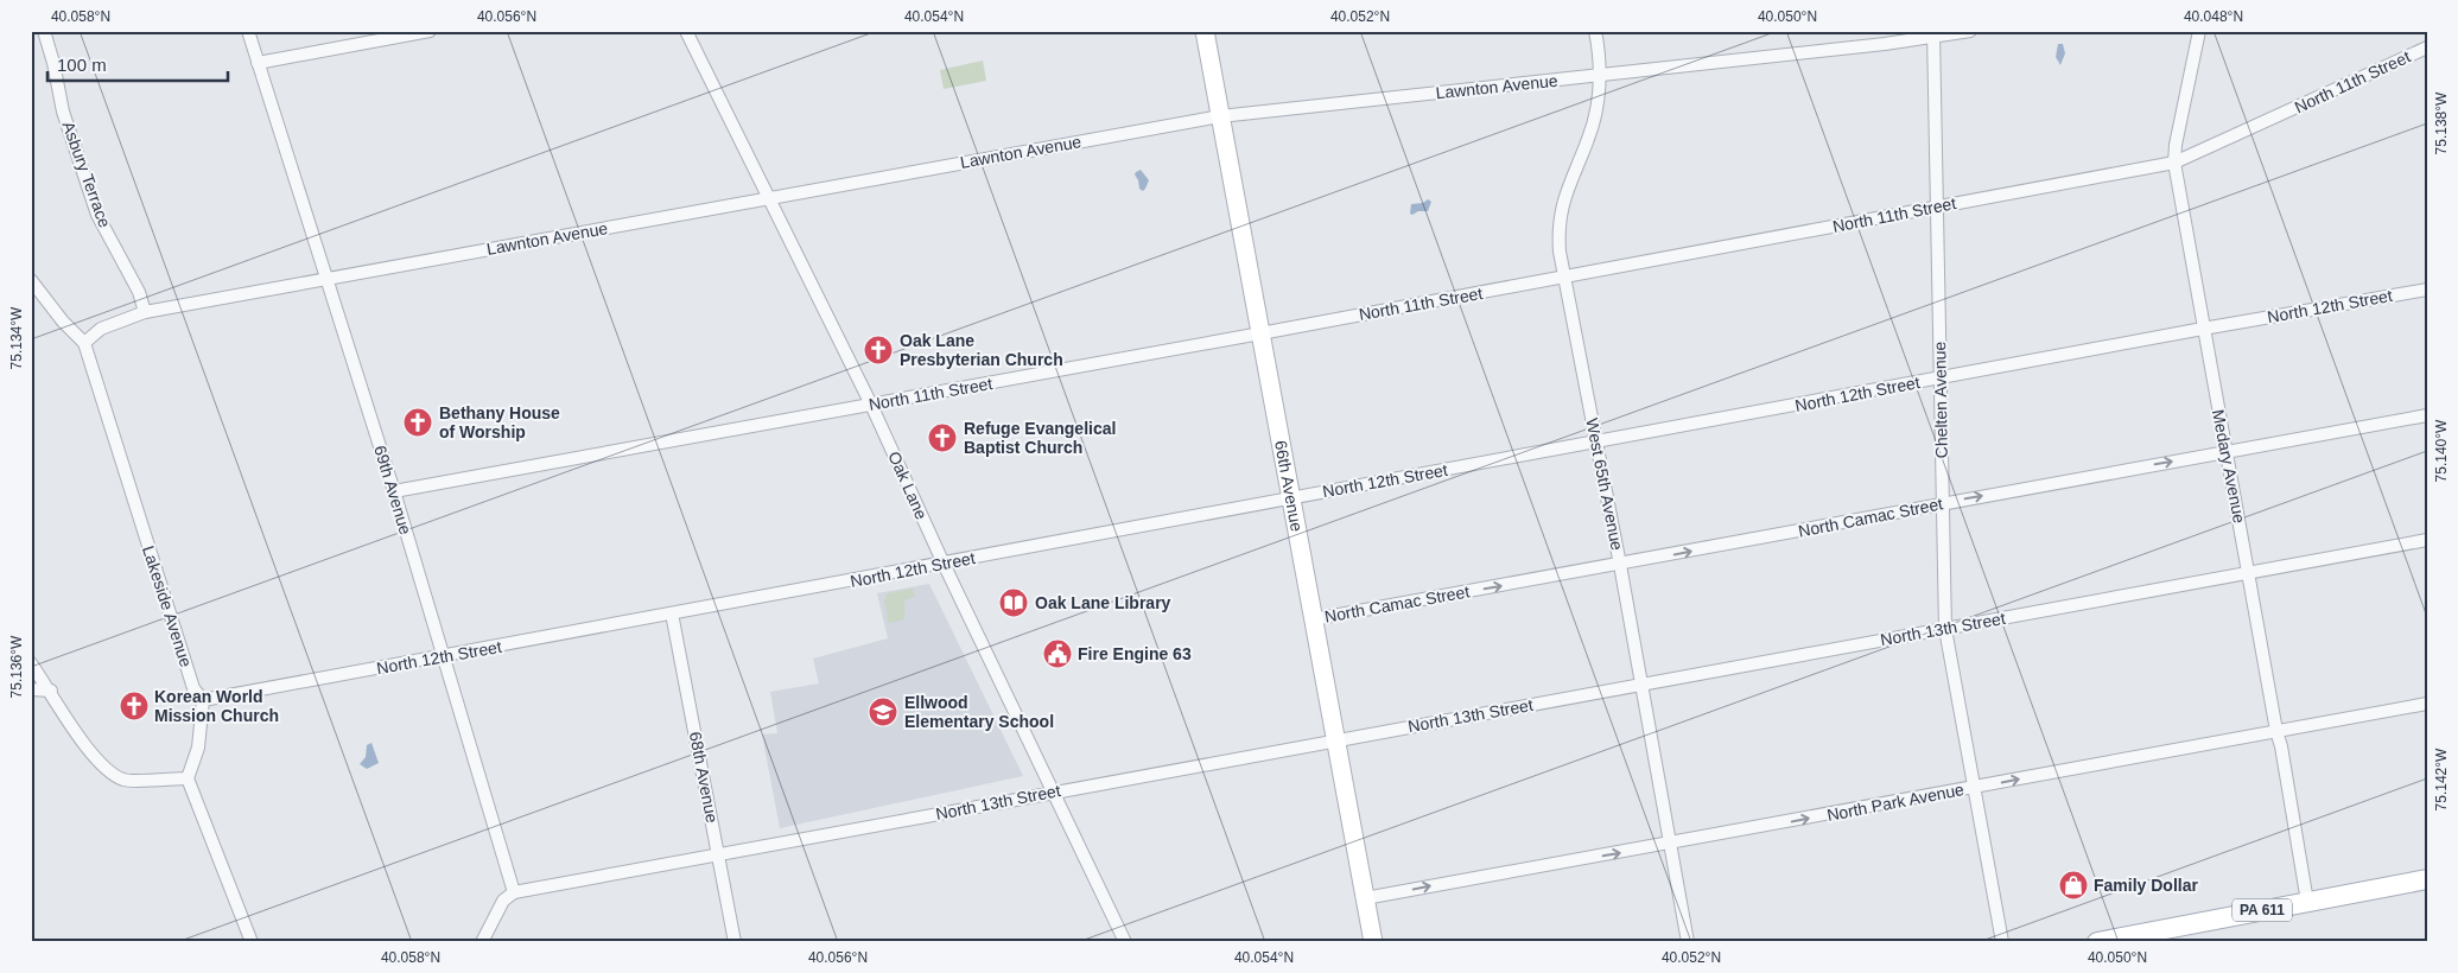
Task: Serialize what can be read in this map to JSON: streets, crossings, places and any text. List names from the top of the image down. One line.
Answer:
{"streets":{"main road":["PA 611"],"street":["North 11th Street","Lawnton Avenue","Asbury Terrace","North 12th Street","Chelten Avenue","Medary Avenue","West 65th Avenue","Oak Lane","66th Avenue","69th Avenue","North Camac Street","Lakeside Avenue","North 13th Street","68th Avenue","North Park Avenue"]},"crossings":[["North 11th Street","Chelten Avenue"],["North 11th Street","Medary Avenue"],["North 11th Street","West 65th Avenue"],["North 11th Street","Oak Lane"],["North 11th Street","66th Avenue"],["North 11th Street","69th Avenue"],["Lawnton Avenue","Asbury Terrace"],["Lawnton Avenue","Chelten Avenue"],["Lawnton Avenue","West 65th Avenue"],["Lawnton Avenue","Oak Lane"],["Lawnton Avenue","66th Avenue"],["Lawnton Avenue","69th Avenue"],["Lawnton Avenue","Lakeside Avenue"],["North 12th Street","Chelten Avenue"],["North 12th Street","Medary Avenue"],["North 12th Street","West 65th Avenue"],["North 12th Street","Oak Lane"],["North 12th Street","66th Avenue"],["North 12th Street","69th Avenue"],["North 12th Street","Lakeside Avenue"],["North 12th Street","68th Avenue"],["Chelten Avenue","North Camac Street"],["Chelten Avenue","North 13th Street"],["Chelten Avenue","North Park Avenue"],["Medary Avenue","North Camac Street"],["Medary Avenue","North 13th Street"],["Medary Avenue","North Park Avenue"],["Medary Avenue","PA 611"],["West 65th Avenue","North Camac Street"],["West 65th Avenue","North 13th Street"],["West 65th Avenue","North Park Avenue"],["Oak Lane","North 13th Street"],["66th Avenue","North Camac Street"],["66th Avenue","North 13th Street"],["66th Avenue","North Park Avenue"],["69th Avenue","North 13th Street"],["North 13th Street","68th Avenue"]],"one_way":["North Camac Street","North Park Avenue"],"places":{"church":["Oak Lane Presbyterian Church","Bethany House of Worship","Refuge Evangelical Baptist Church","Korean World Mission Church"],"library":["Oak Lane Library"],"public building":["Fire Engine 63"],"school or university":["Ellwood Elementary School"],"shop":["Family Dollar"]},"scale_bar":"100 m","coordinates":["40.058°N","40.056°N","40.054°N","40.052°N","40.050°N","40.048°N","75.138°W","75.134°W","75.140°W","75.136°W","75.142°W"]}
